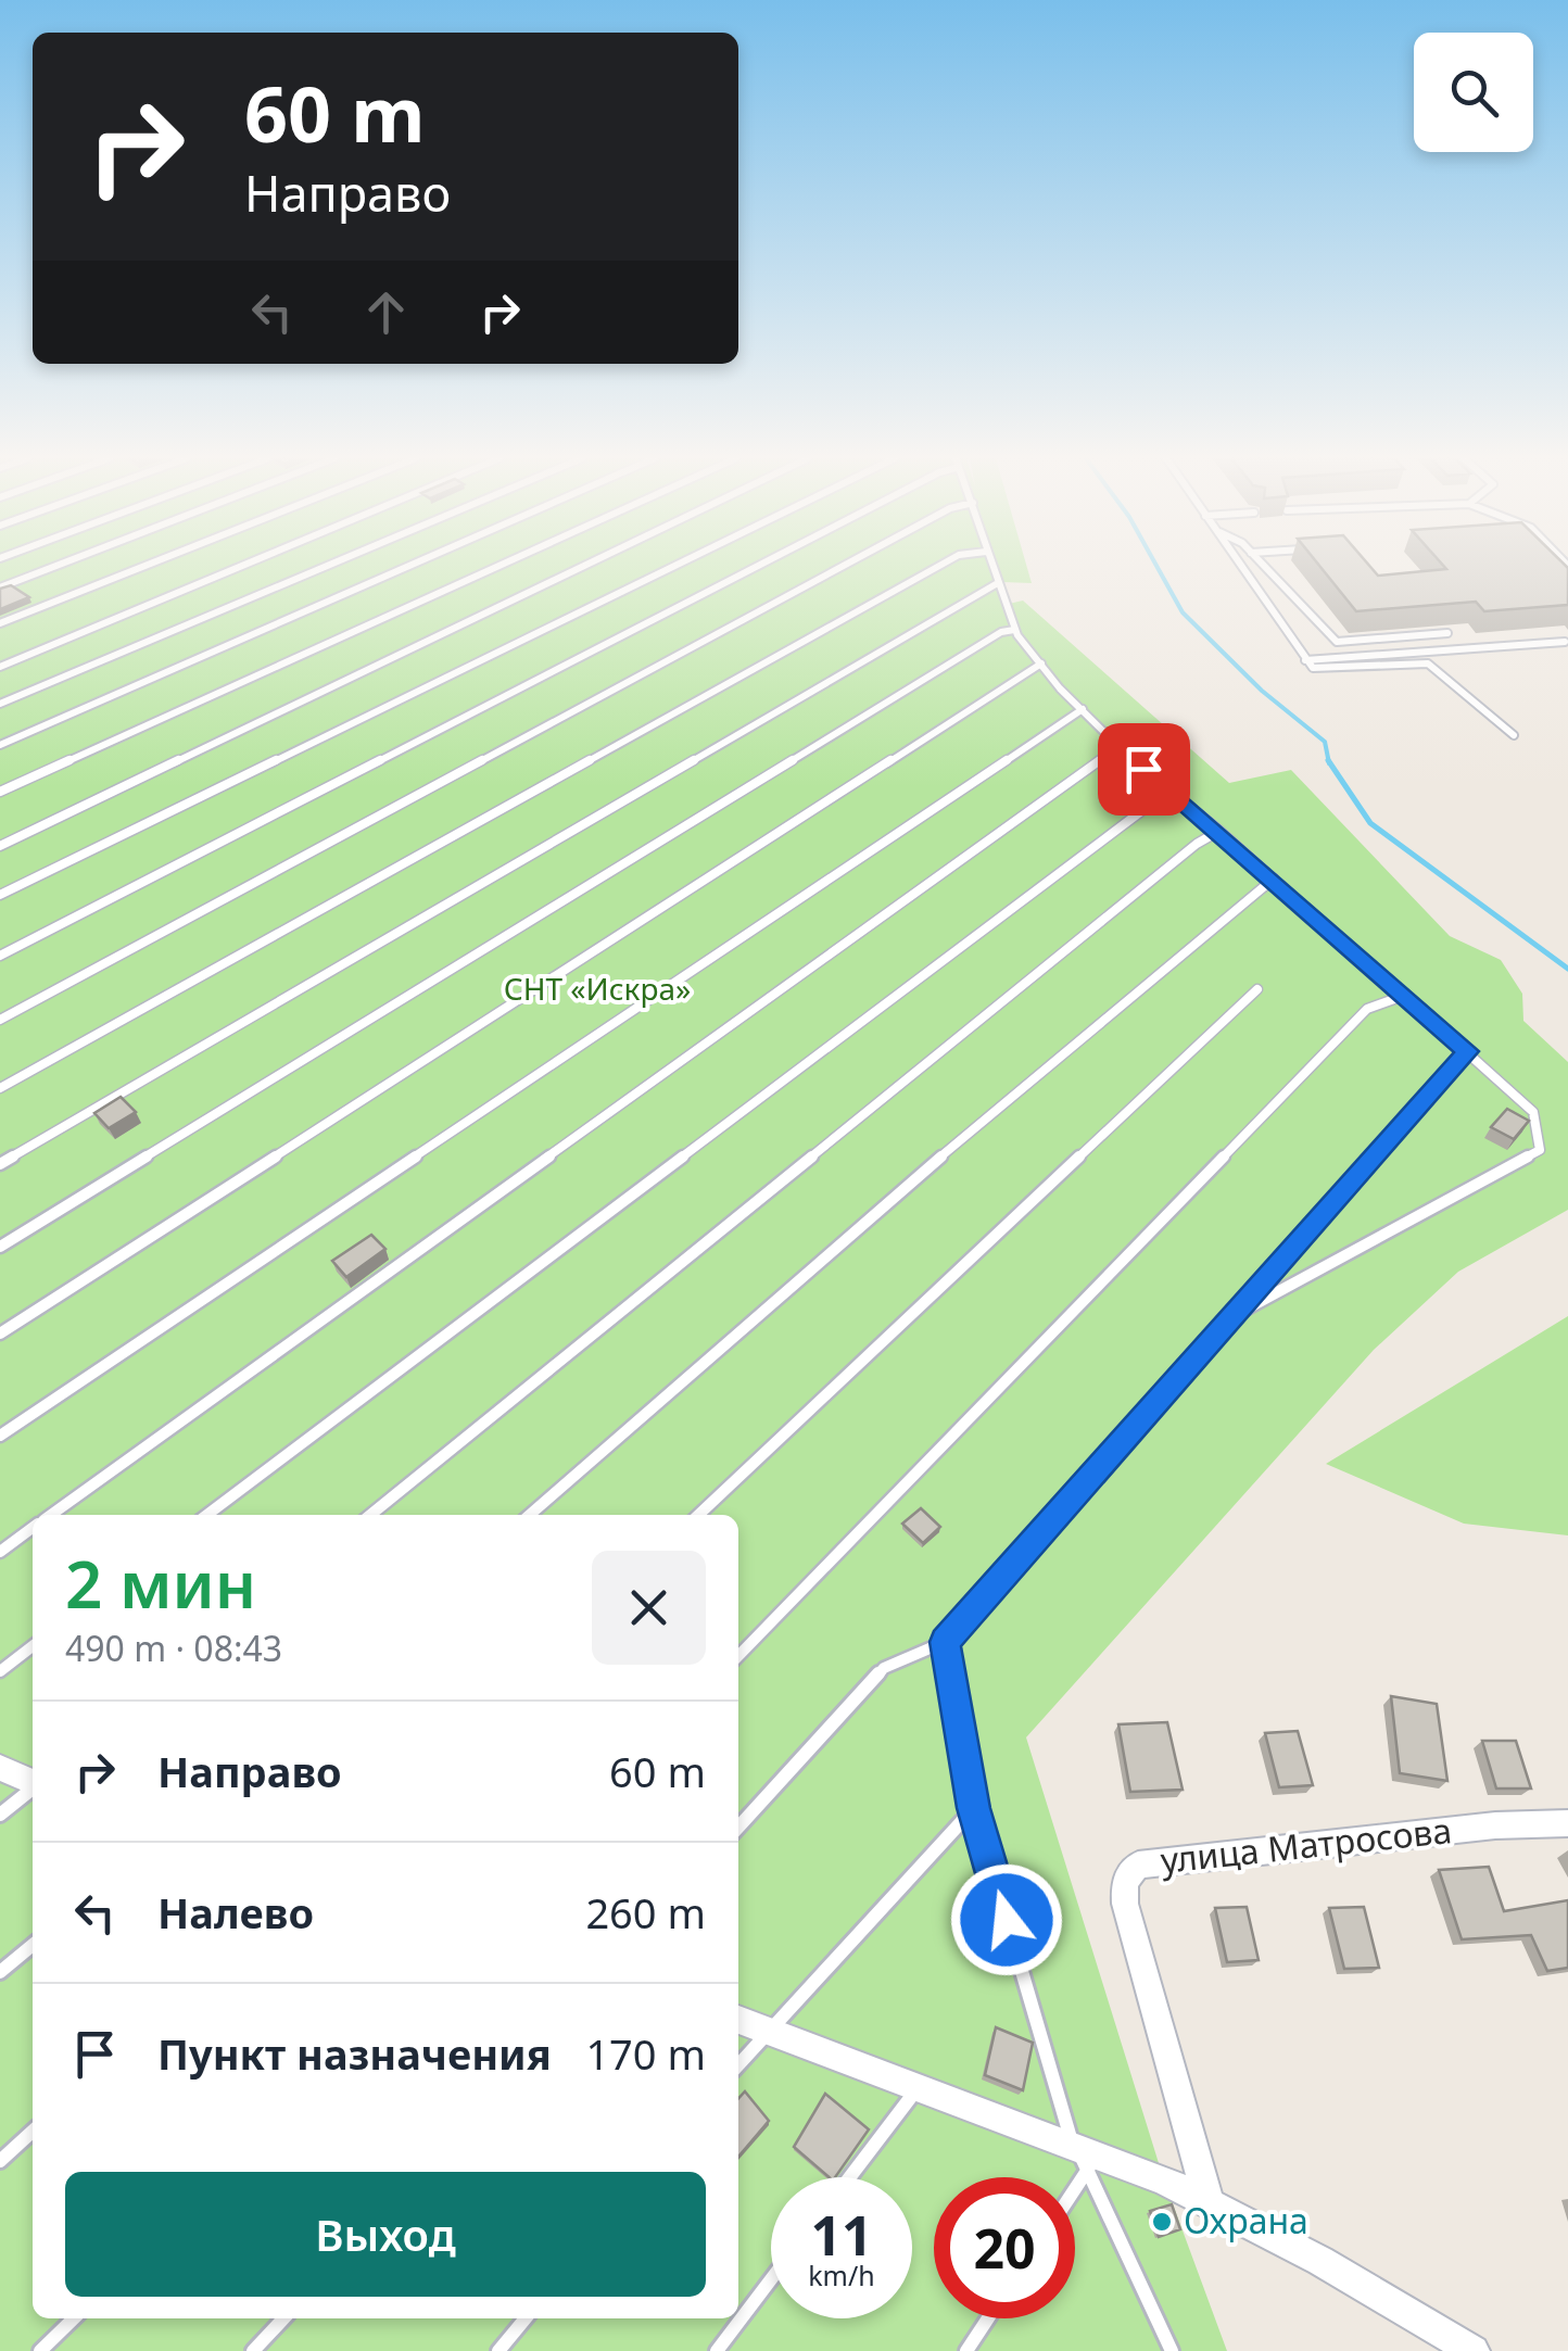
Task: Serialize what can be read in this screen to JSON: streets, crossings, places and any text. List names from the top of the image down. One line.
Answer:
{"streets":{"street":["улица Матросова"]},"parks":["СНТ «Искра»"],"places":["Охрана"],"page":{"turn":["60 m","Направо"],"heading":["2 мин","490 m · 08:43"],"list":[{"name":"Направо","value":"60 m"},{"name":"Налево","value":"260 m"},{"name":"Пункт назначения","value":"170 m"}],"buttons":"Выход","speed":"11 km/h","limit":"20"}}
